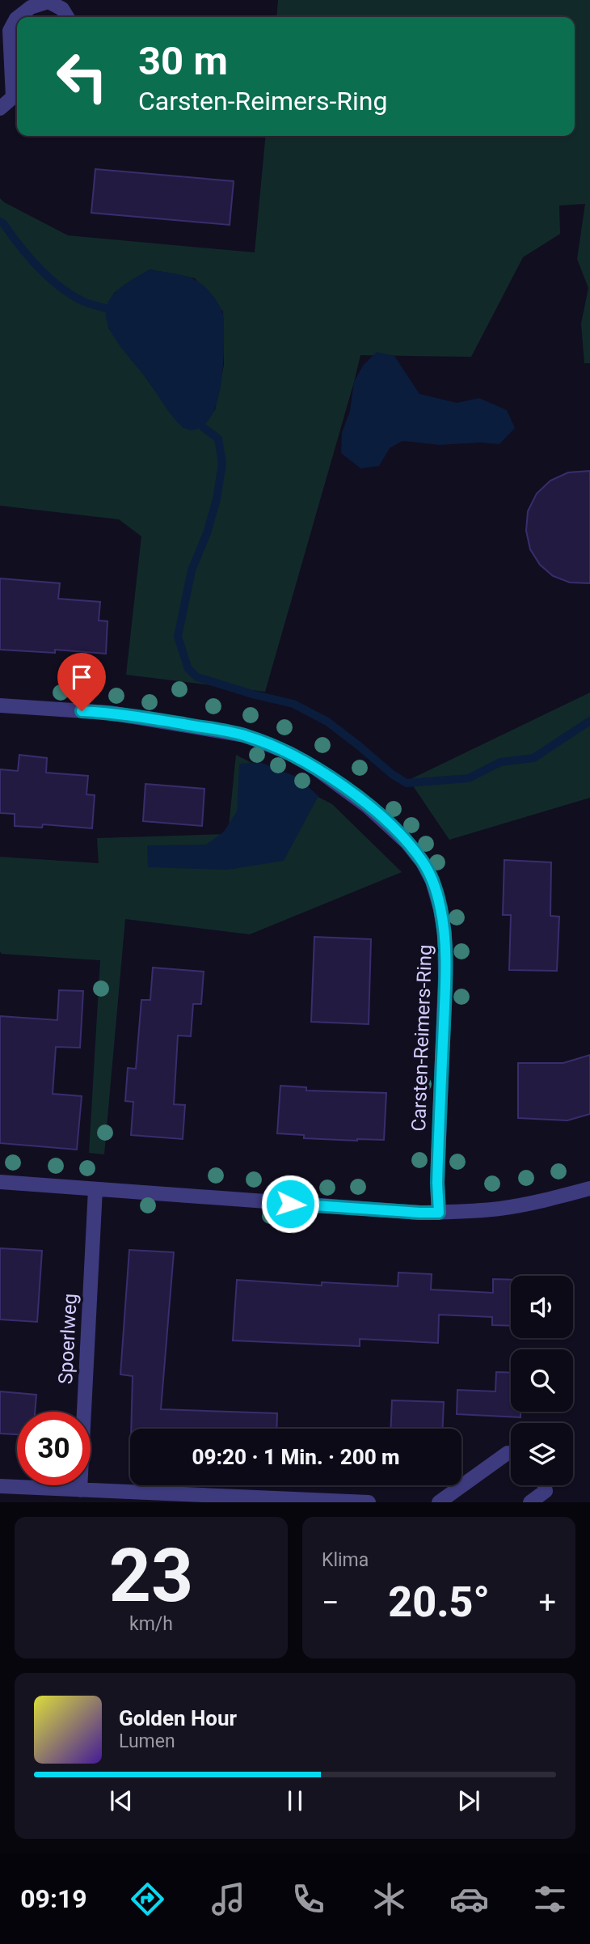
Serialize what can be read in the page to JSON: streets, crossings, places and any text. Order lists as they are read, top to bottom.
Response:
{
  "streets": {
    "street": ["Carsten-Reimers-Ring", "Spoerlweg"]
  },
  "page": {
    "turn": ["30 m", "Carsten-Reimers-Ring"],
    "limit": "30",
    "trip": "09:20 · 1 Min. · 200 m",
    "tile": [
      ["23", "km/h"],
      "Klima"
    ],
    "heat": ["−", "20.5°", "+"],
    "song": ["Golden Hour", "Lumen"],
    "tabs": "09:19"
  }
}
